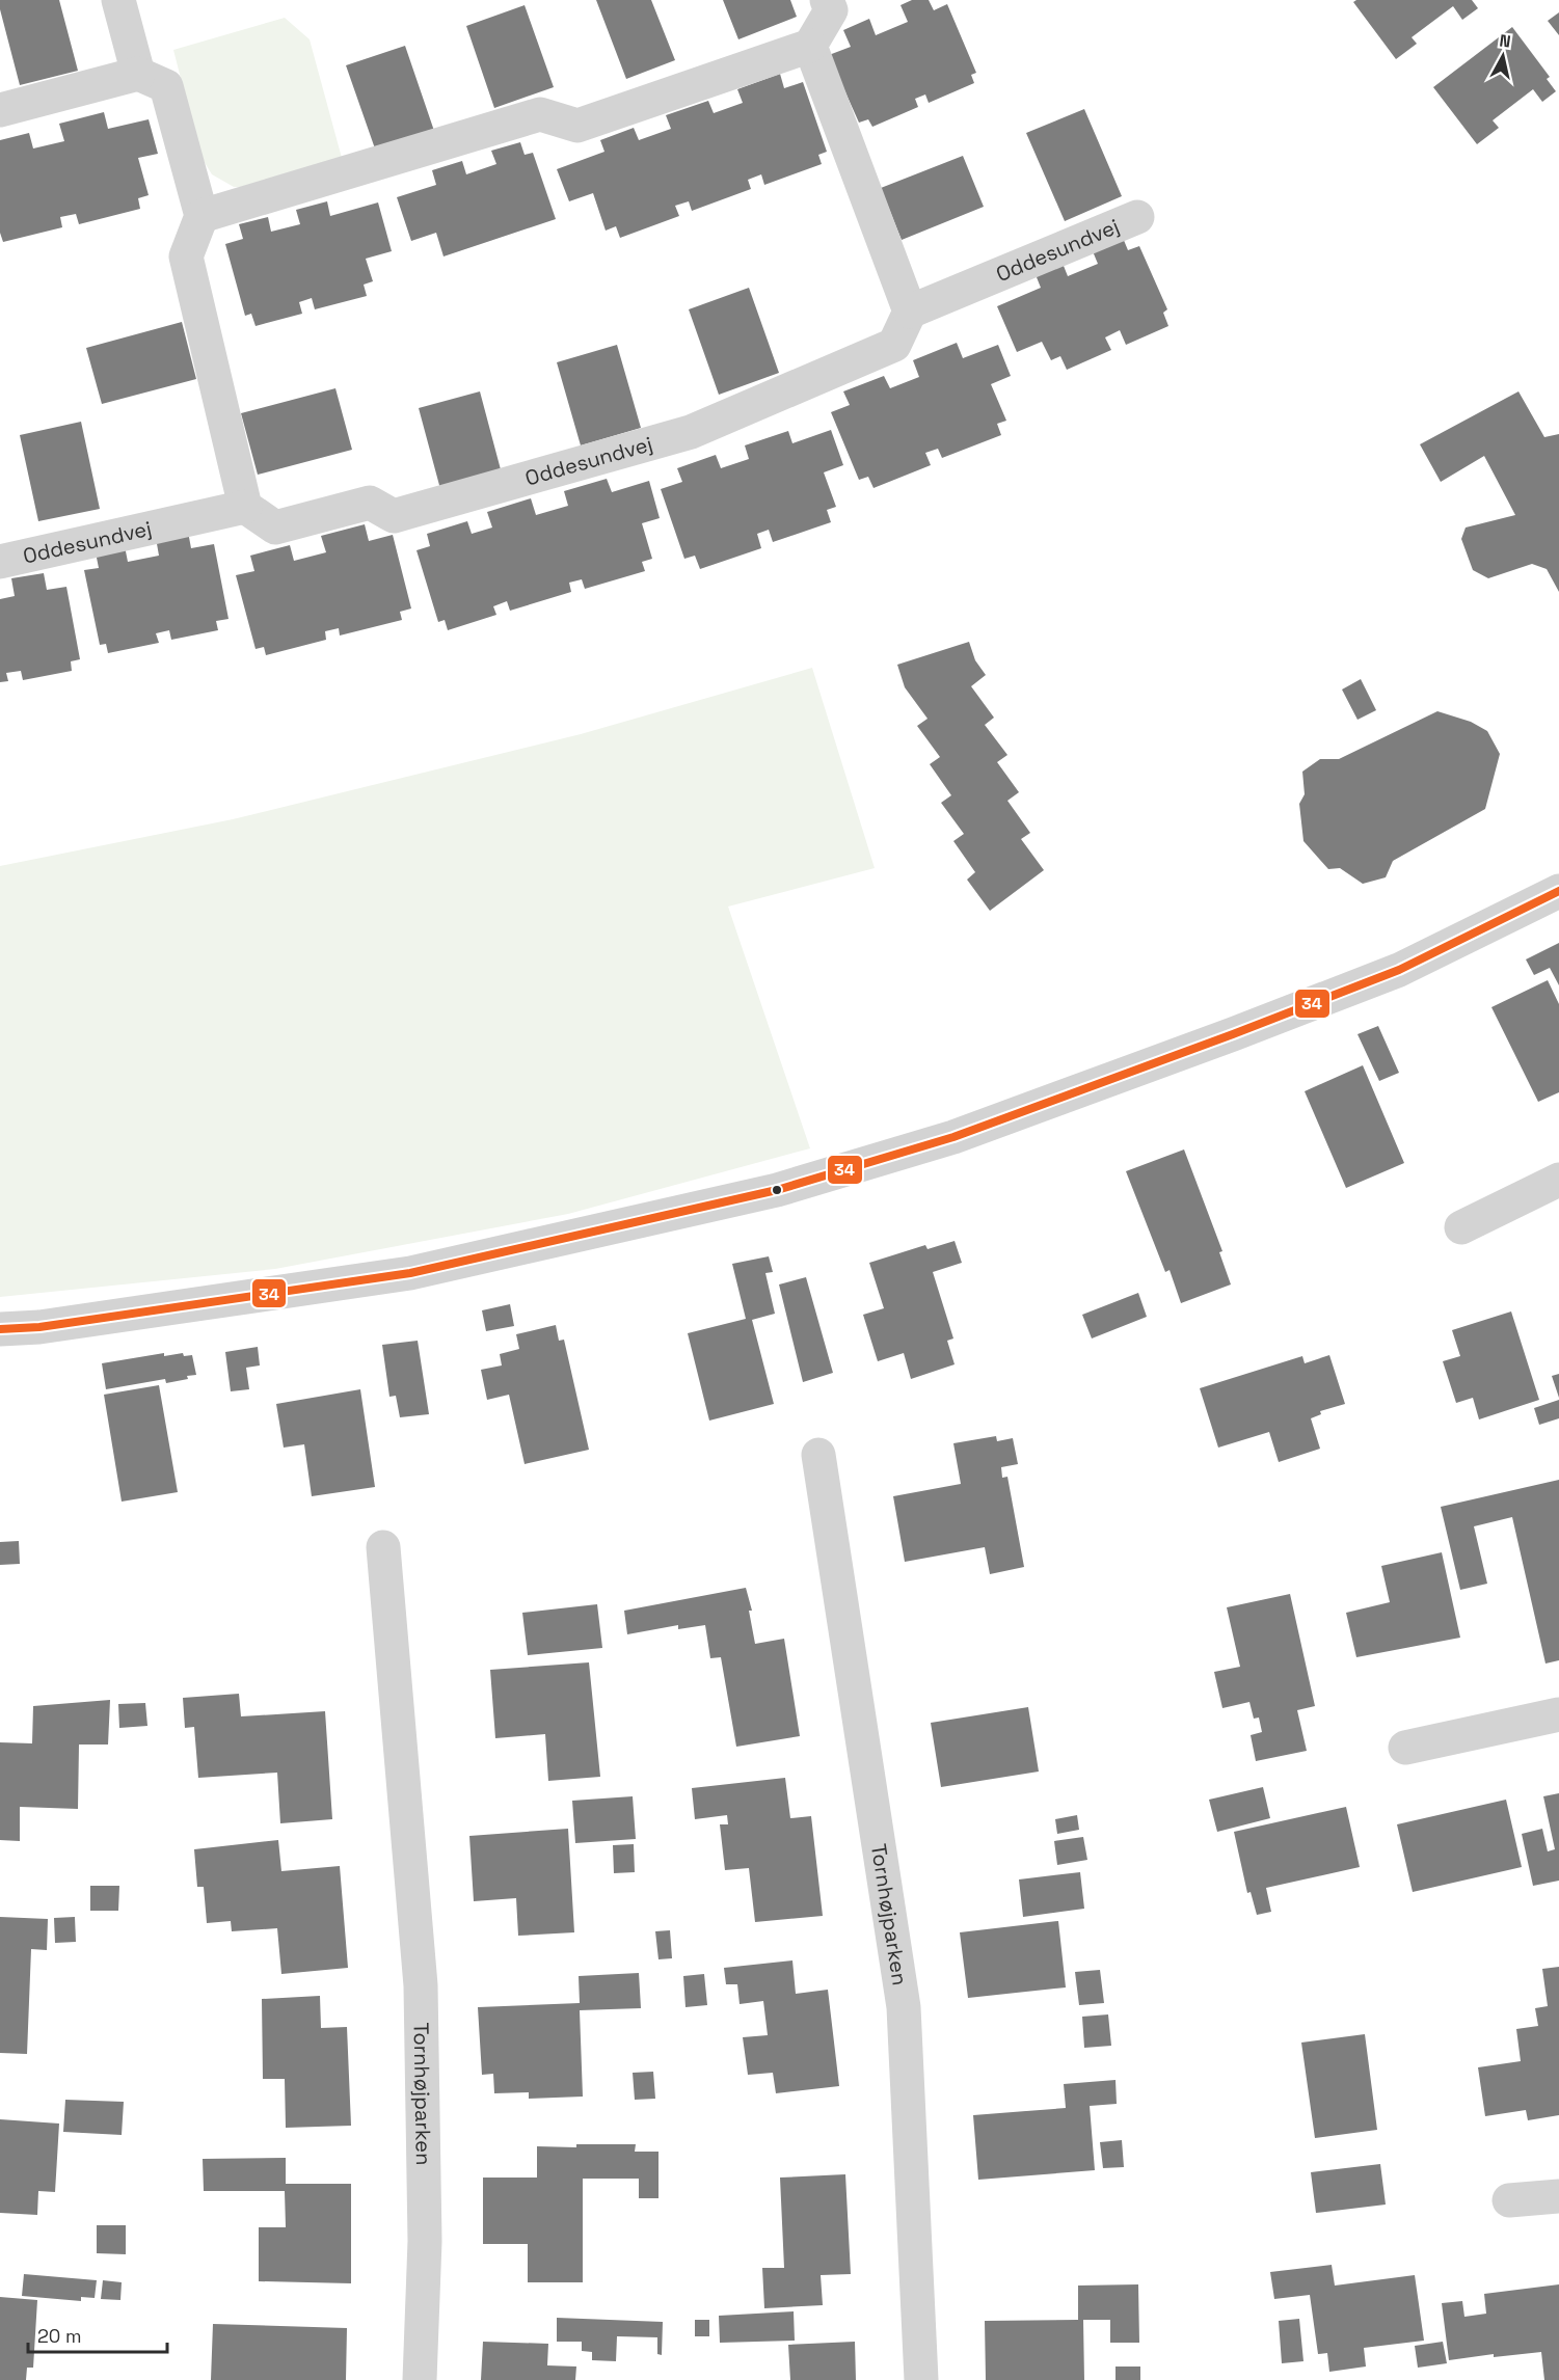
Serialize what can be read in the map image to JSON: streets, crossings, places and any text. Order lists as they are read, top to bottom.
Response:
{
  "streets": {
    "street": ["Oddesundvej", "Tornhøjparken"]
  },
  "lines": ["transit line 34"],
  "scale_bar": "20 m",
  "north": "top"
}
